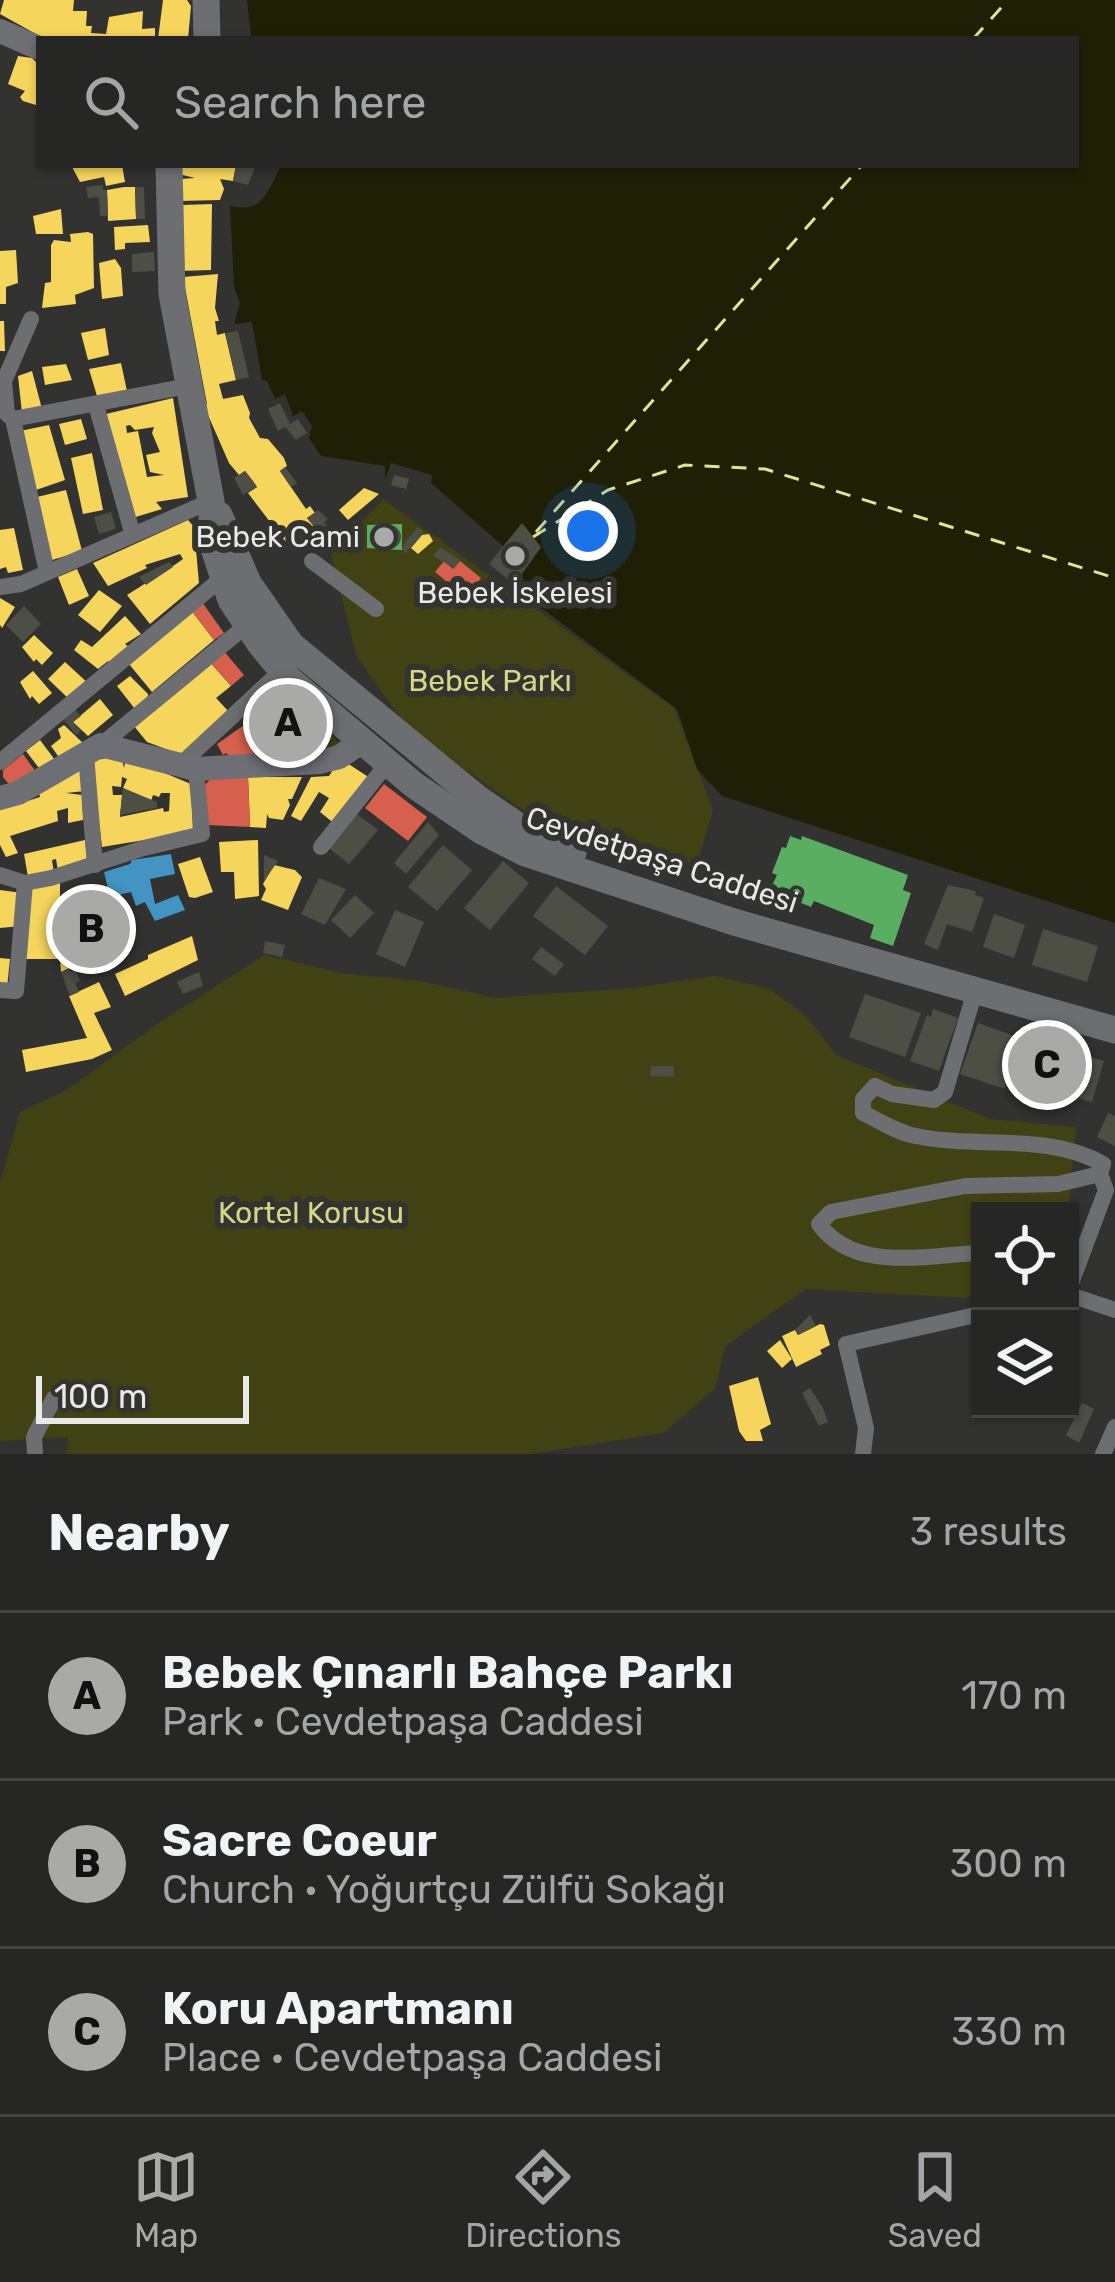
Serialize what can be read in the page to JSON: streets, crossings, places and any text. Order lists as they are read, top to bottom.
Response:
{
  "streets": {
    "main road": ["Cevdetpaşa Caddesi"]
  },
  "parks": ["Bebek Parkı", "Kortel Korusu"],
  "places": ["Bebek Cami", "Bebek İskelesi"],
  "scale_bar": "100 m",
  "page": {
    "search": "Search here",
    "pins": ["A", "B", "C"],
    "scale": "100 m",
    "heading": ["Nearby", "3 results"],
    "list": [
      {
        "mark": "A",
        "name": "Bebek Çınarlı Bahçe Parkı",
        "note": "Park · Cevdetpaşa Caddesi",
        "value": "170 m"
      },
      {
        "mark": "B",
        "name": "Sacre Coeur",
        "note": "Church · Yoğurtçu Zülfü Sokağı",
        "value": "300 m"
      },
      {
        "mark": "C",
        "name": "Koru Apartmanı",
        "note": "Place · Cevdetpaşa Caddesi",
        "value": "330 m"
      }
    ],
    "nav": ["Map", "Directions", "Saved"]
  }
}
